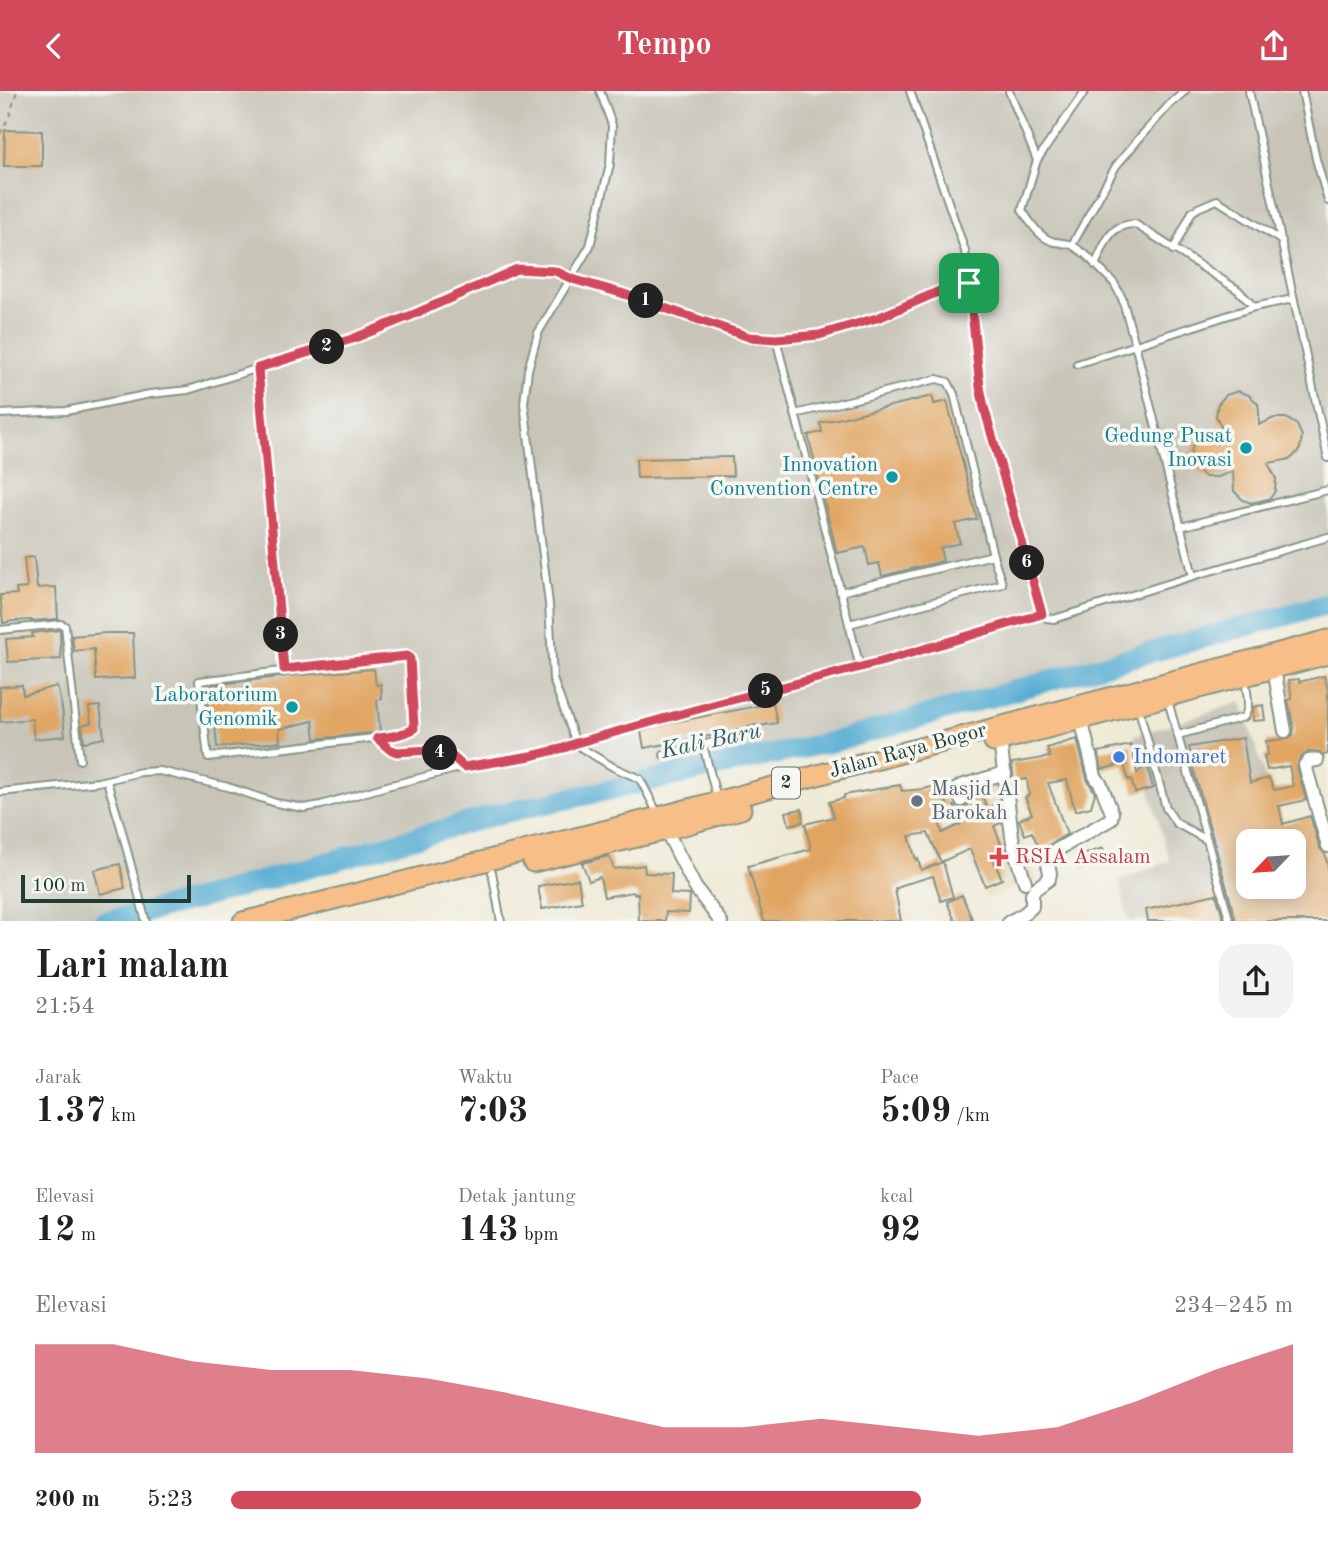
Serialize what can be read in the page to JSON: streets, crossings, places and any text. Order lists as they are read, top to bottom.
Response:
{
  "streets": {
    "highway": ["Jalan Raya Bogor", "2"]
  },
  "water": ["Kali Baru"],
  "places": {
    "other": [
      "Gedung Pusat Inovasi",
      "Innovation Convention Centre",
      "Laboratorium Genomik",
      "Indomaret",
      "Masjid Al Barokah"
    ],
    "health": ["RSIA Assalam"]
  },
  "scale_bar": "100 m",
  "north": "bottom left",
  "page": {
    "header": "Tempo",
    "pins": [
      "1",
      "2",
      "6",
      "3",
      "5",
      "4"
    ],
    "scale": "100 m",
    "heading": ["Lari malam", "21:54"],
    "stats": [
      ["Jarak", "1.37 km"],
      ["Waktu", "7:03"],
      ["Pace", "5:09 /km"],
      ["Elevasi", "12 m"],
      ["Detak jantung", "143 bpm"],
      ["kcal", "92"]
    ],
    "chart": ["Elevasi", "234–245 m"],
    "list": [
      {
        "name": "200 m",
        "note": "5:23"
      }
    ]
  }
}
